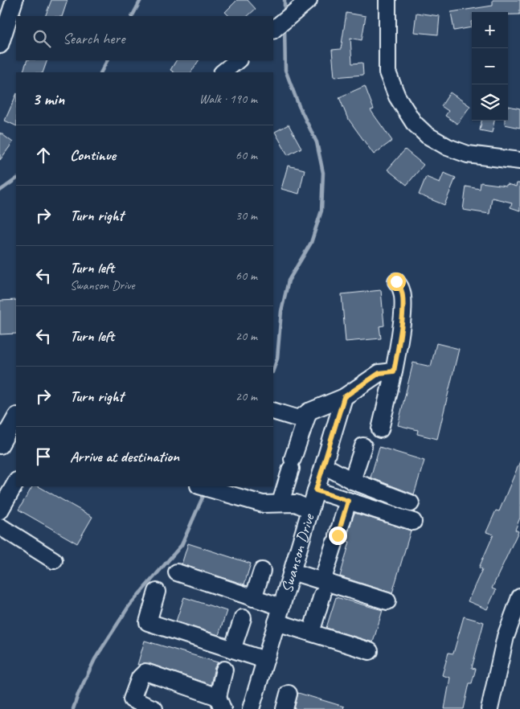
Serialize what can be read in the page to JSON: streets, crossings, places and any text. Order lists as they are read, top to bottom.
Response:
{
  "streets": {
    "street": ["Swanson Drive"]
  },
  "page": {
    "map_buttons": ["+", "−"],
    "search": "Search here",
    "heading": ["3 min", "Walk · 190 m"],
    "list": [
      ["Continue", "60 m"],
      ["Turn right", "30 m"],
      ["Turn left", "Swanson Drive", "60 m"],
      ["Turn left", "20 m"],
      ["Turn right", "20 m"],
      "Arrive at destination"
    ]
  }
}
